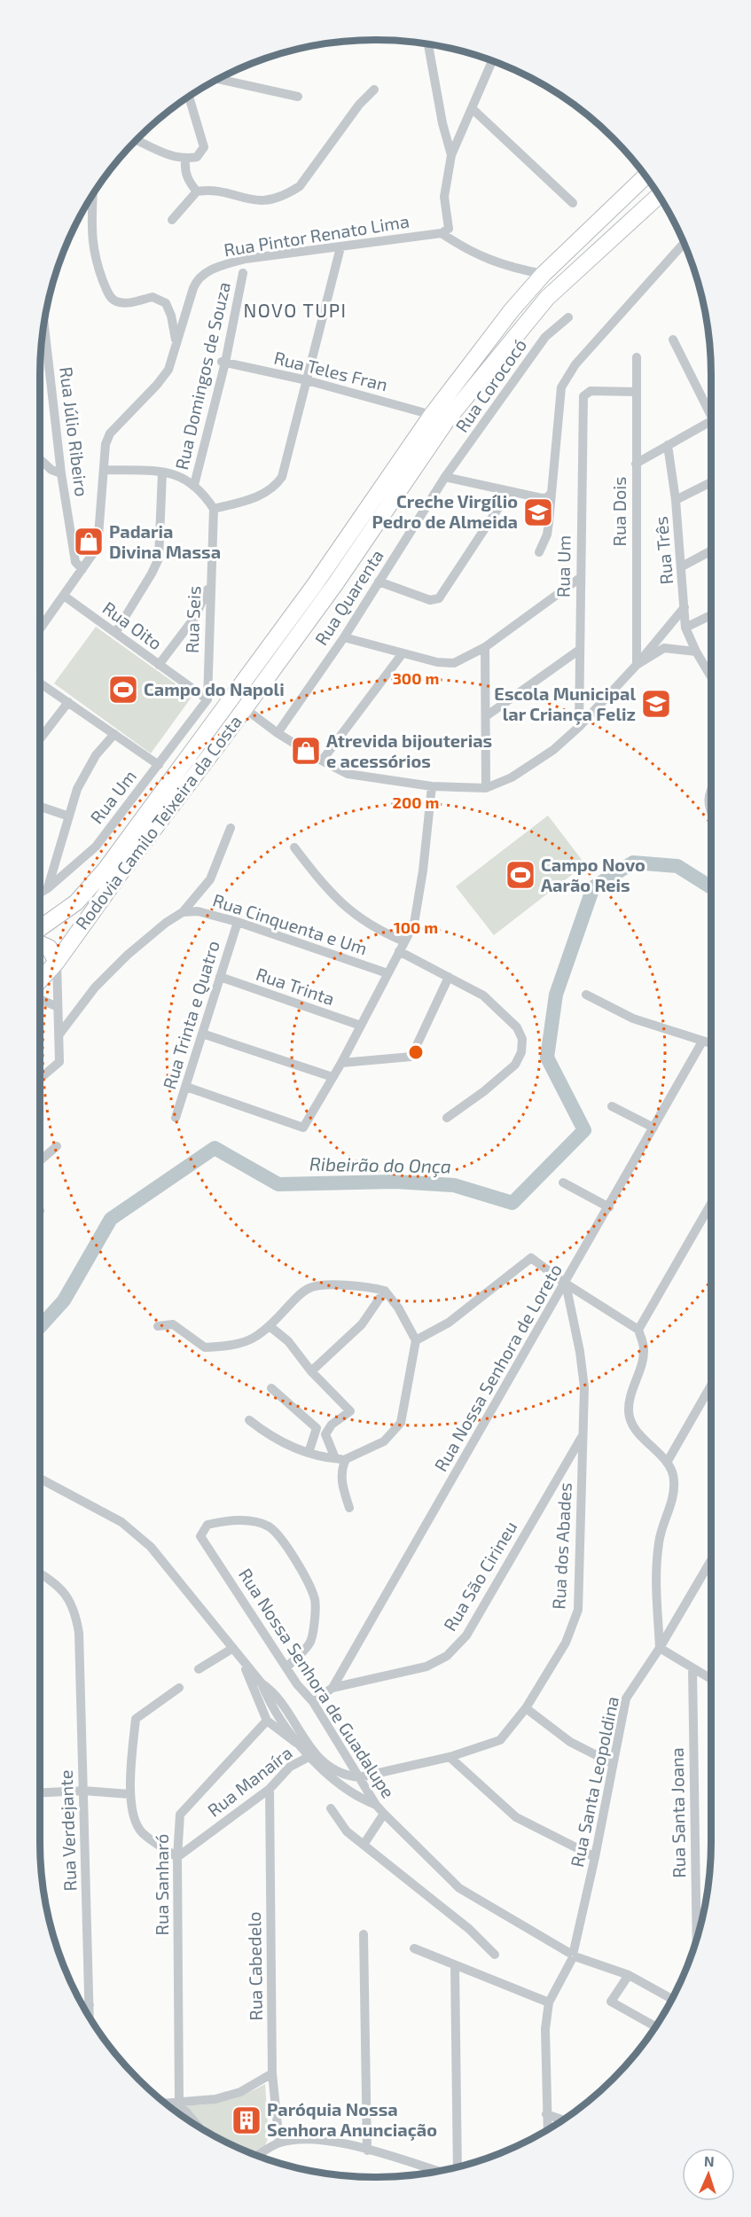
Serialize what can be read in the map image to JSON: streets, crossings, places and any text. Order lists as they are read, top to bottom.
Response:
{
  "streets": {
    "highway": ["Rodovia Camilo Teixeira da Costa"],
    "street": [
      "Rua Pintor Renato Lima",
      "Rua Teles Fran",
      "Rua Domingos de Souza",
      "Rua Corococó",
      "Rua Júlio Ribeiro",
      "Rua Dois",
      "Rua Três",
      "Rua Um",
      "Rua Quarenta",
      "Rua Seis",
      "Rua Oito",
      "Rua Cinquenta e Um",
      "Rua Trinta",
      "Rua Trinta e Quatro",
      "Rua Nossa Senhora de Loreto",
      "Rua dos Abades",
      "Rua São Cirineu",
      "Rua Nossa Senhora de Guadalupe",
      "Rua Manaíra",
      "Rua Santa Leopoldina",
      "Rua Santa Joana",
      "Rua Verdejante",
      "Rua Sanharó",
      "Rua Cabedelo"
    ]
  },
  "crossings": [
    ["Rua Pintor Renato Lima", "Rua Domingos de Souza"],
    ["Rua Pintor Renato Lima", "Rua Júlio Ribeiro"],
    ["Rua Pintor Renato Lima", "Rua Oito"],
    ["Rua Teles Fran", "Rua Domingos de Souza"],
    ["Rua Teles Fran", "Rodovia Camilo Teixeira da Costa"],
    ["Rua Domingos de Souza", "Rua Seis"],
    ["Rua Corococó", "Rua Quarenta"],
    ["Rua Dois", "Rua Um"],
    ["Rua Um", "Rua Seis"],
    ["Rua Um", "Rua Oito"],
    ["Rua Seis", "Rua Oito"],
    ["Rua Cinquenta e Um", "Rua Trinta e Quatro"],
    ["Rua Trinta", "Rua Trinta e Quatro"],
    ["Rua Nossa Senhora de Loreto", "Rua dos Abades"],
    ["Rua Nossa Senhora de Loreto", "Rua São Cirineu"],
    ["Rua Nossa Senhora de Loreto", "Rua Nossa Senhora de Guadalupe"],
    ["Rua dos Abades", "Rua São Cirineu"],
    ["Rua dos Abades", "Rua Nossa Senhora de Guadalupe"],
    ["Rua Nossa Senhora de Guadalupe", "Rua Santa Leopoldina"],
    ["Rua Manaíra", "Rua Sanharó"],
    ["Rua Manaíra", "Rua Cabedelo"]
  ],
  "districts": ["NOVO TUPI"],
  "water": ["Ribeirão do Onça"],
  "places": {
    "school or university": ["Creche Virgílio Pedro de Almeida", "Escola Municipal lar Criança Feliz"],
    "shop": ["Padaria Divina Massa", "Atrevida bijouterias e acessórios"],
    "sports": ["Campo do Napoli", "Campo Novo Aarão Reis"],
    "building": ["Paróquia Nossa Senhora Anunciação"]
  },
  "north": "top",
  "rings": ["300 m", "200 m", "100 m"]
}
